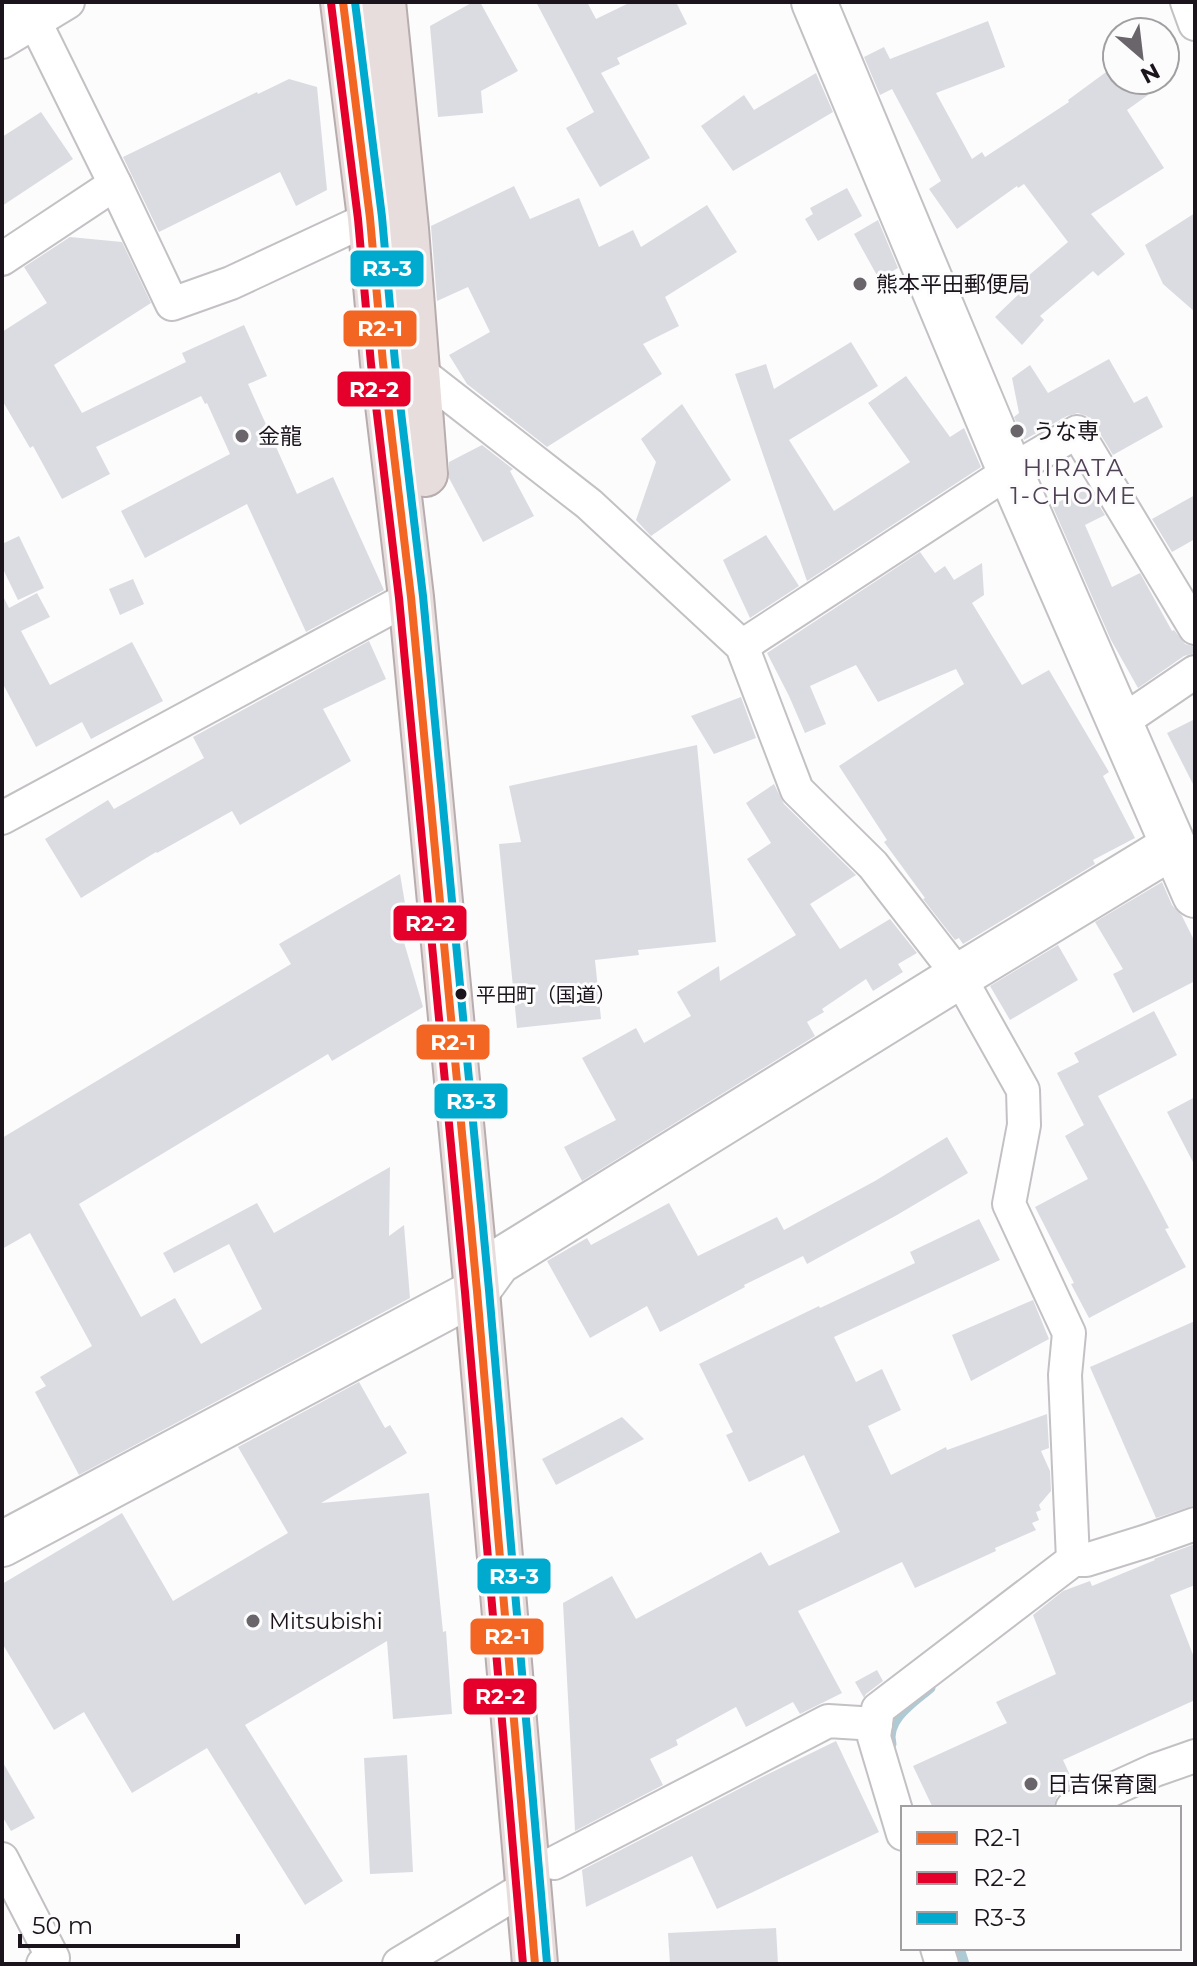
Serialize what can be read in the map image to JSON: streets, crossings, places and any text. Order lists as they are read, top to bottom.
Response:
{
  "districts": ["HIRATA 1-CHOME"],
  "places": [
    "熊本平田郵便局",
    "うな専",
    "金龍",
    "平田町（国道）",
    "Mitsubishi",
    "日吉保育園"
  ],
  "lines": ["transit line R2-1", "transit line R3-3", "transit line R2-2"],
  "legend": ["R2-1", "R2-2", "R3-3"],
  "scale_bar": "50 m",
  "north": "bottom right"
}
